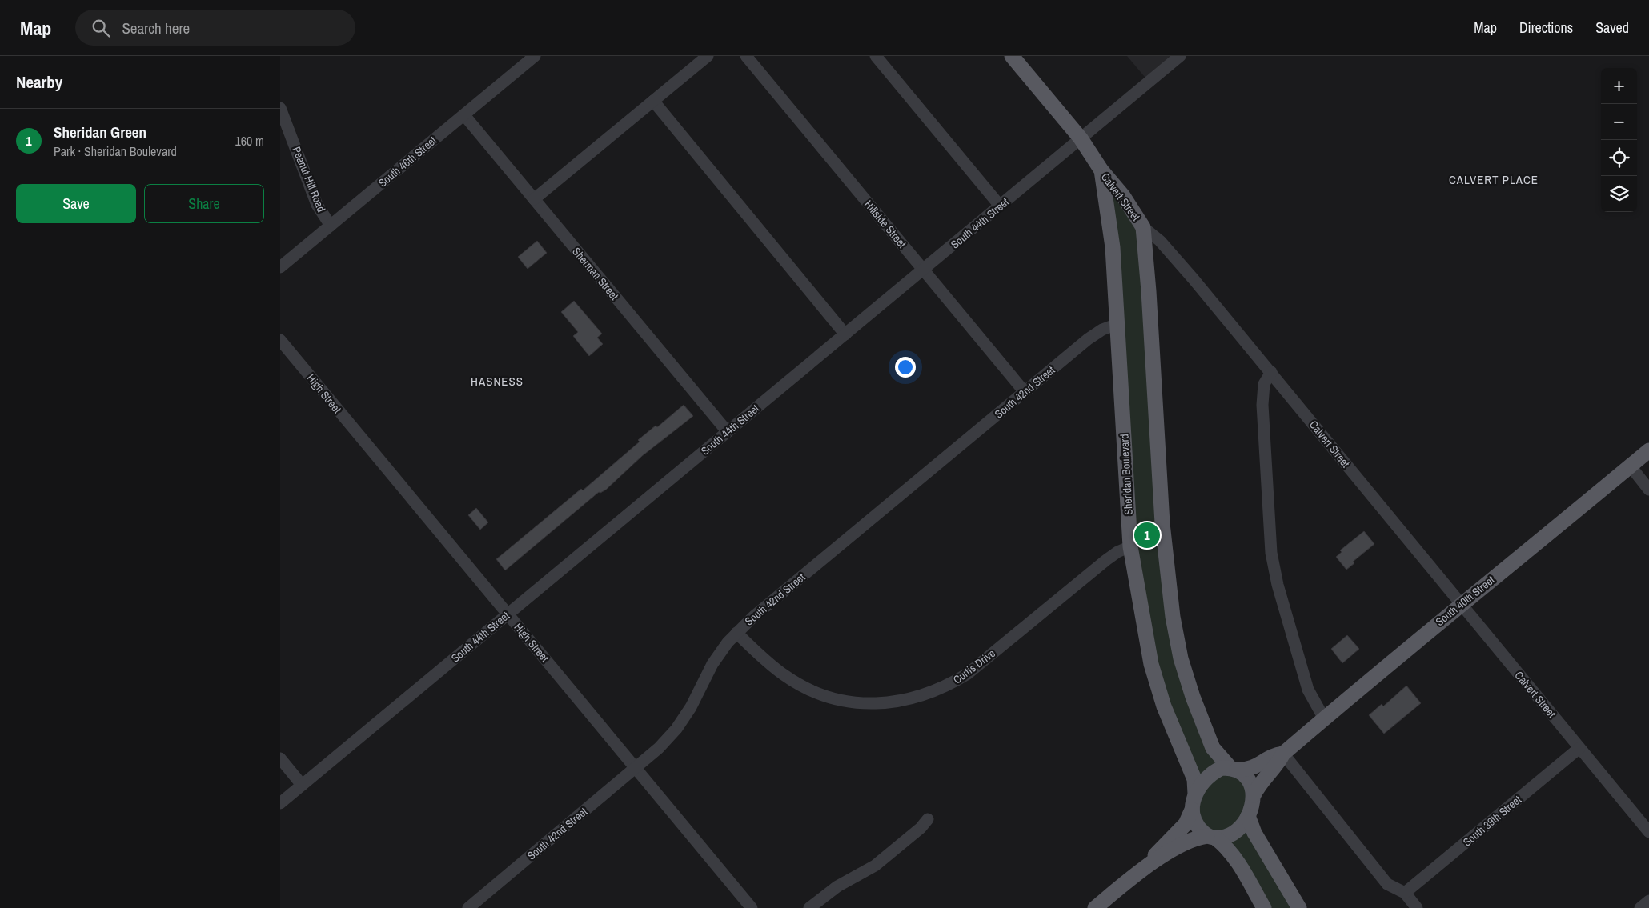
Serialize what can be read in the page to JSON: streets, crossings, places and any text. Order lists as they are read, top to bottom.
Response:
{
  "streets": {
    "main road": ["Calvert Street", "Sheridan Boulevard", "South 40th Street"],
    "street": [
      "South 46th Street",
      "Peanut Hill Road",
      "South 44th Street",
      "Hillside Street",
      "Sherman Street",
      "South 42nd Street",
      "High Street",
      "Curtis Drive",
      "South 39th Street"
    ]
  },
  "crossings": [
    ["South 46th Street", "Peanut Hill Road"],
    ["South 46th Street", "Sherman Street"],
    ["Calvert Street", "South 44th Street"],
    ["Calvert Street", "Sheridan Boulevard"],
    ["Calvert Street", "South 40th Street"],
    ["Calvert Street", "South 39th Street"],
    ["South 44th Street", "Hillside Street"],
    ["South 44th Street", "Sherman Street"],
    ["South 44th Street", "High Street"],
    ["Hillside Street", "South 42nd Street"],
    ["South 42nd Street", "High Street"],
    ["South 42nd Street", "Sheridan Boulevard"],
    ["South 42nd Street", "Curtis Drive"],
    ["Sheridan Boulevard", "South 40th Street"],
    ["Sheridan Boulevard", "Curtis Drive"]
  ],
  "districts": ["CALVERT PLACE", "HASNESS"],
  "page": {
    "header": "Map",
    "search": "Search here",
    "nav": ["Map", "Directions", "Saved"],
    "heading": "Nearby",
    "map_buttons": ["+", "−"],
    "list": [
      {
        "mark": "1",
        "name": "Sheridan Green",
        "note": "Park · Sheridan Boulevard",
        "value": "160 m"
      }
    ],
    "buttons": ["Save", "Share"],
    "pins": "1"
  }
}
